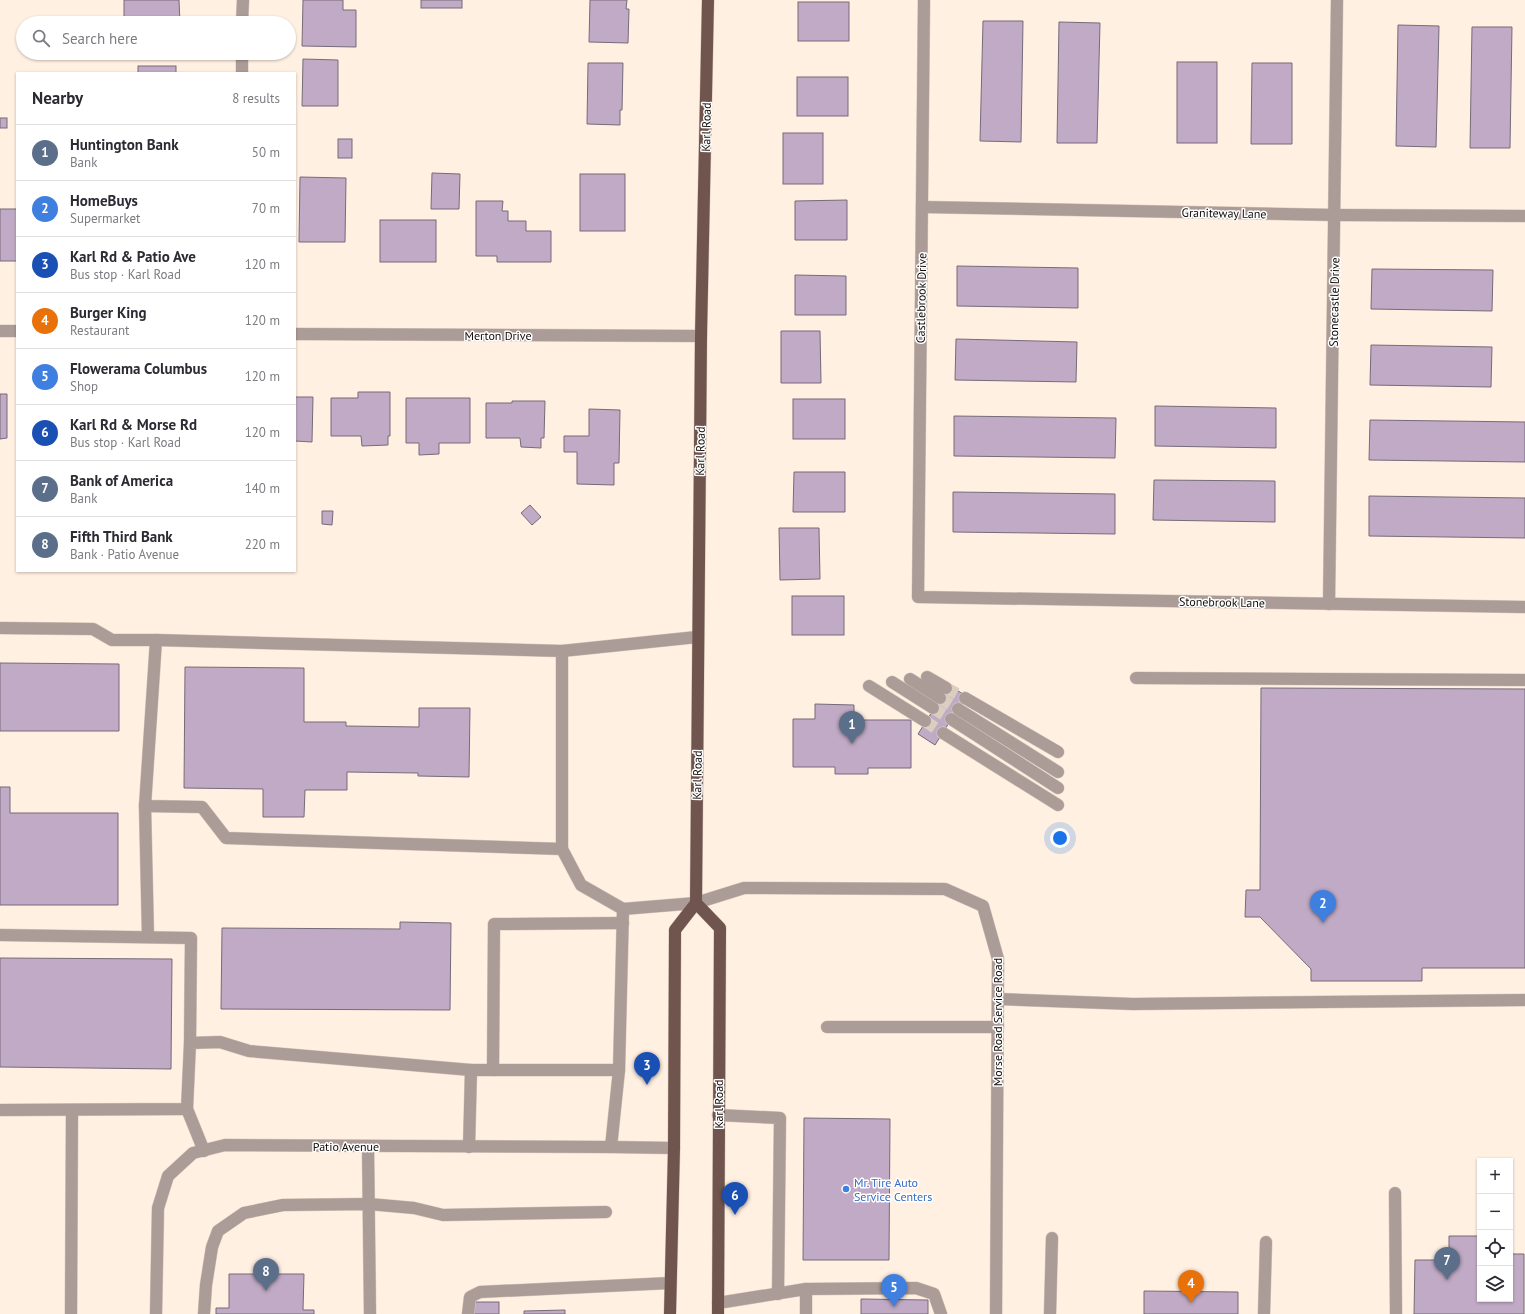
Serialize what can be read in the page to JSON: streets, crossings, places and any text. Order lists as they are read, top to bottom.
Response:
{
  "streets": {
    "main road": ["Karl Road"],
    "street": [
      "Graniteway Lane",
      "Castlebrook Drive",
      "Stonecastle Drive",
      "Merton Drive",
      "Stonebrook Lane",
      "Morse Road Service Road",
      "Patio Avenue"
    ]
  },
  "crossings": [
    ["Karl Road", "Merton Drive"],
    ["Karl Road", "Morse Road Service Road"],
    ["Graniteway Lane", "Castlebrook Drive"],
    ["Graniteway Lane", "Stonecastle Drive"],
    ["Castlebrook Drive", "Stonebrook Lane"],
    ["Stonecastle Drive", "Stonebrook Lane"]
  ],
  "places": ["Mr. Tire Auto Service Centers"],
  "page": {
    "search": "Search here",
    "heading": ["Nearby", "8 results"],
    "list": [
      {
        "mark": "1",
        "name": "Huntington Bank",
        "note": "Bank",
        "value": "50 m"
      },
      {
        "mark": "2",
        "name": "HomeBuys",
        "note": "Supermarket",
        "value": "70 m"
      },
      {
        "mark": "3",
        "name": "Karl Rd & Patio Ave",
        "note": "Bus stop · Karl Road",
        "value": "120 m"
      },
      {
        "mark": "4",
        "name": "Burger King",
        "note": "Restaurant",
        "value": "120 m"
      },
      {
        "mark": "5",
        "name": "Flowerama Columbus",
        "note": "Shop",
        "value": "120 m"
      },
      {
        "mark": "6",
        "name": "Karl Rd & Morse Rd",
        "note": "Bus stop · Karl Road",
        "value": "120 m"
      },
      {
        "mark": "7",
        "name": "Bank of America",
        "note": "Bank",
        "value": "140 m"
      },
      {
        "mark": "8",
        "name": "Fifth Third Bank",
        "note": "Bank · Patio Avenue",
        "value": "220 m"
      }
    ],
    "pins": [
      "1",
      "2",
      "3",
      "6",
      "7",
      "8",
      "4",
      "5"
    ],
    "map_buttons": ["+", "−"]
  }
}
